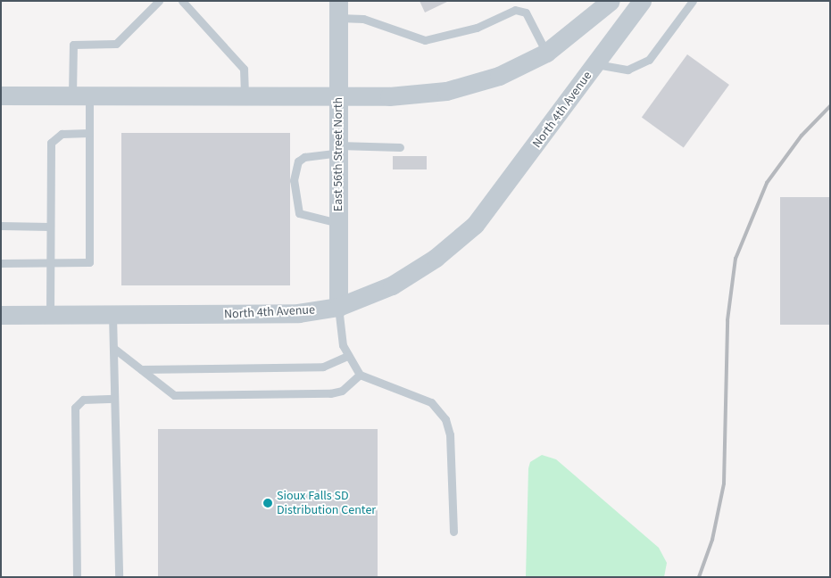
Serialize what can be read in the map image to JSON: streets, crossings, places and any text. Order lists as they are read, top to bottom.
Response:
{
  "streets": {
    "street": ["North 4th Avenue", "East 56th Street North"]
  },
  "crossings": [
    ["North 4th Avenue", "East 56th Street North"]
  ],
  "places": ["Sioux Falls SD Distribution Center"]
}
